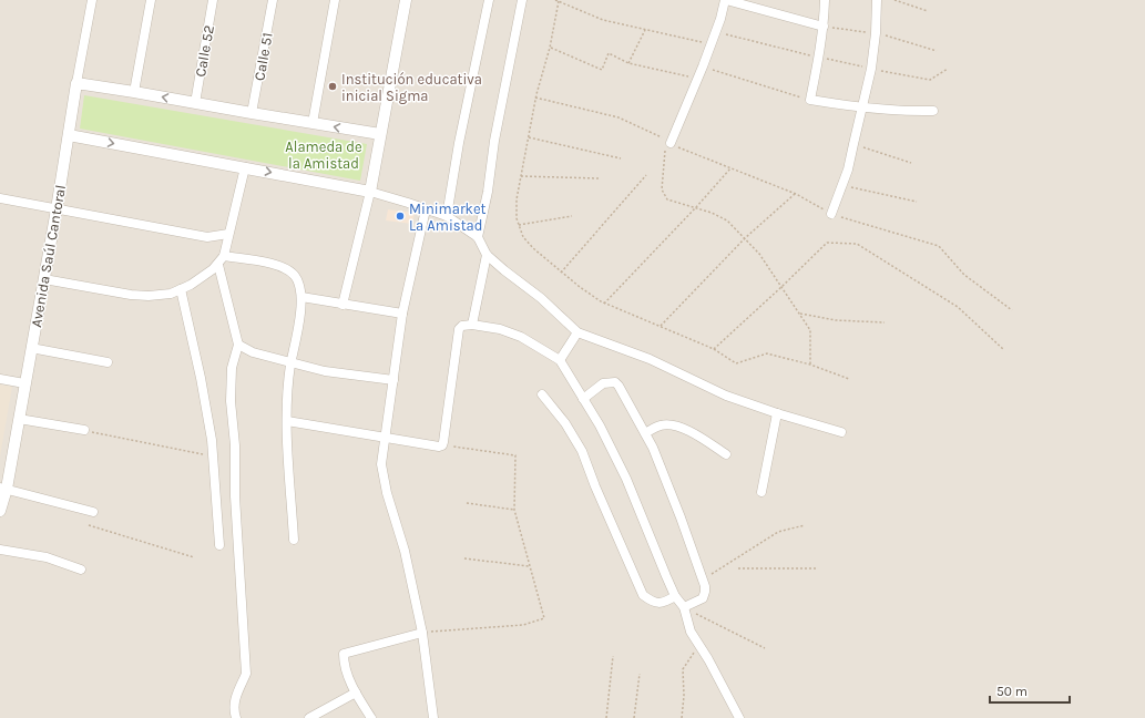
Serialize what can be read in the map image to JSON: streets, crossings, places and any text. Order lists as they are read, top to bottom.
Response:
{
  "streets": {
    "street": ["Calle 52", "Calle 51", "Avenida Saúl Cantoral"]
  },
  "parks": ["Alameda de la Amistad"],
  "places": ["Institución educativa inicial Sigma", "Minimarket La Amistad"],
  "scale_bar": "50 m"
}
